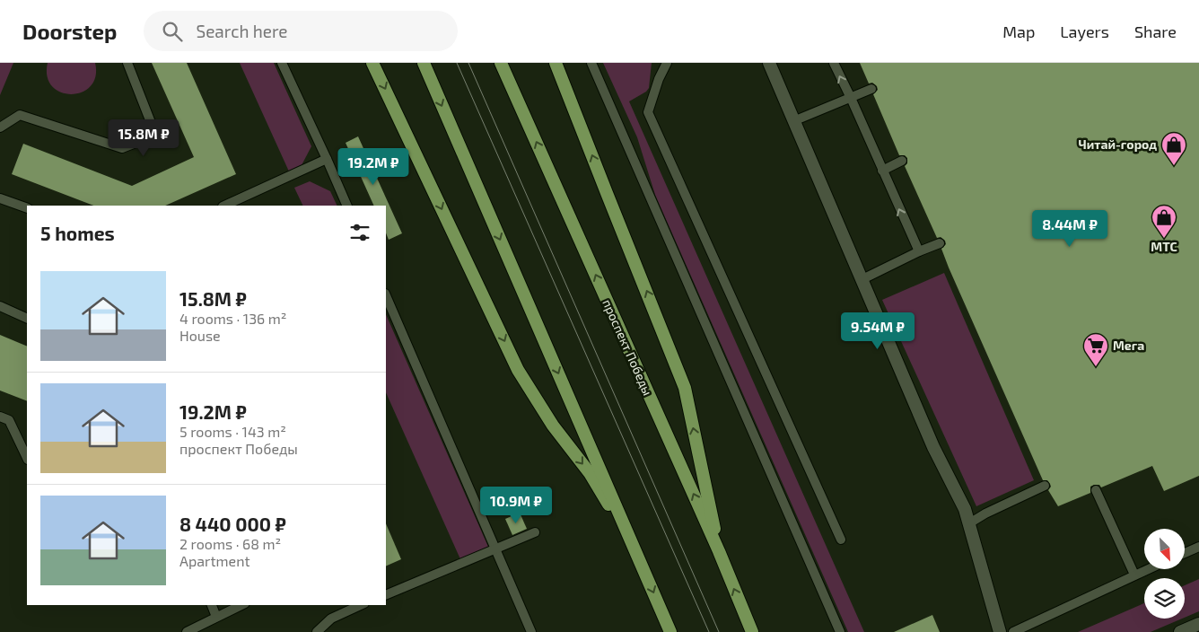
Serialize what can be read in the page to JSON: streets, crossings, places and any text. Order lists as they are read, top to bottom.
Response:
{
  "streets": {
    "main road": ["проспект Победы"]
  },
  "places": {
    "shop": ["Читай-город", "МТС"],
    "supermarket": ["Мега"]
  },
  "north": "bottom right",
  "page": {
    "header": "Doorstep",
    "search": "Search here",
    "nav": ["Map", "Layers", "Share"],
    "price": [
      "15.8M ₽",
      "19.2M ₽",
      "8.44M ₽",
      "9.54M ₽",
      "10.9M ₽"
    ],
    "heading": "5 homes",
    "list": [
      {
        "name": "15.8M ₽",
        "note": "4 rooms · 136 m² · House"
      },
      {
        "name": "19.2M ₽",
        "note": "5 rooms · 143 m² · проспект Победы"
      },
      {
        "name": "8 440 000 ₽",
        "note": "2 rooms · 68 m² · Apartment"
      }
    ]
  }
}
